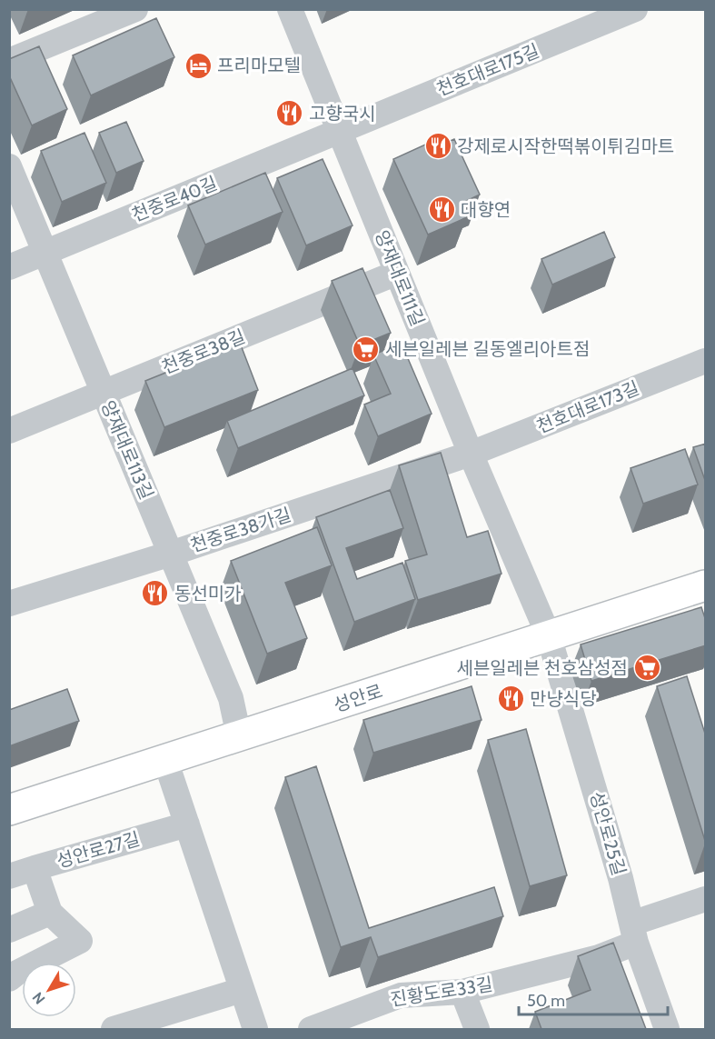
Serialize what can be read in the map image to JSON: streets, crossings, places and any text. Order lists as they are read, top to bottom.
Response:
{
  "streets": {
    "main road": ["성안로"],
    "street": [
      "천호대로175길",
      "천중로40길",
      "양재대로111길",
      "천중로38길",
      "천호대로173길",
      "양재대로113길",
      "천중로38가길",
      "성안로25길",
      "성안로27길",
      "진황도로33길"
    ]
  },
  "crossings": [
    ["천호대로175길", "천중로40길"],
    ["천호대로175길", "양재대로111길"],
    ["천중로40길", "양재대로111길"],
    ["천중로40길", "양재대로113길"],
    ["양재대로111길", "천중로38길"],
    ["양재대로111길", "천호대로173길"],
    ["양재대로111길", "천중로38가길"],
    ["양재대로111길", "성안로"],
    ["양재대로111길", "성안로25길"],
    ["천중로38길", "양재대로113길"],
    ["천호대로173길", "천중로38가길"],
    ["양재대로113길", "천중로38가길"],
    ["양재대로113길", "성안로"],
    ["성안로", "성안로25길"],
    ["성안로25길", "진황도로33길"]
  ],
  "places": {
    "hotel": ["프리마모텔"],
    "restaurant": [
      "고향국시",
      "강제로시작한떡볶이튀김마트",
      "대향연",
      "동선미가",
      "만냥식당"
    ],
    "supermarket": ["세븐일레븐 길동엘리아트점", "세븐일레븐 천호삼성점"]
  },
  "scale_bar": "50 m",
  "north": "bottom left"
}
